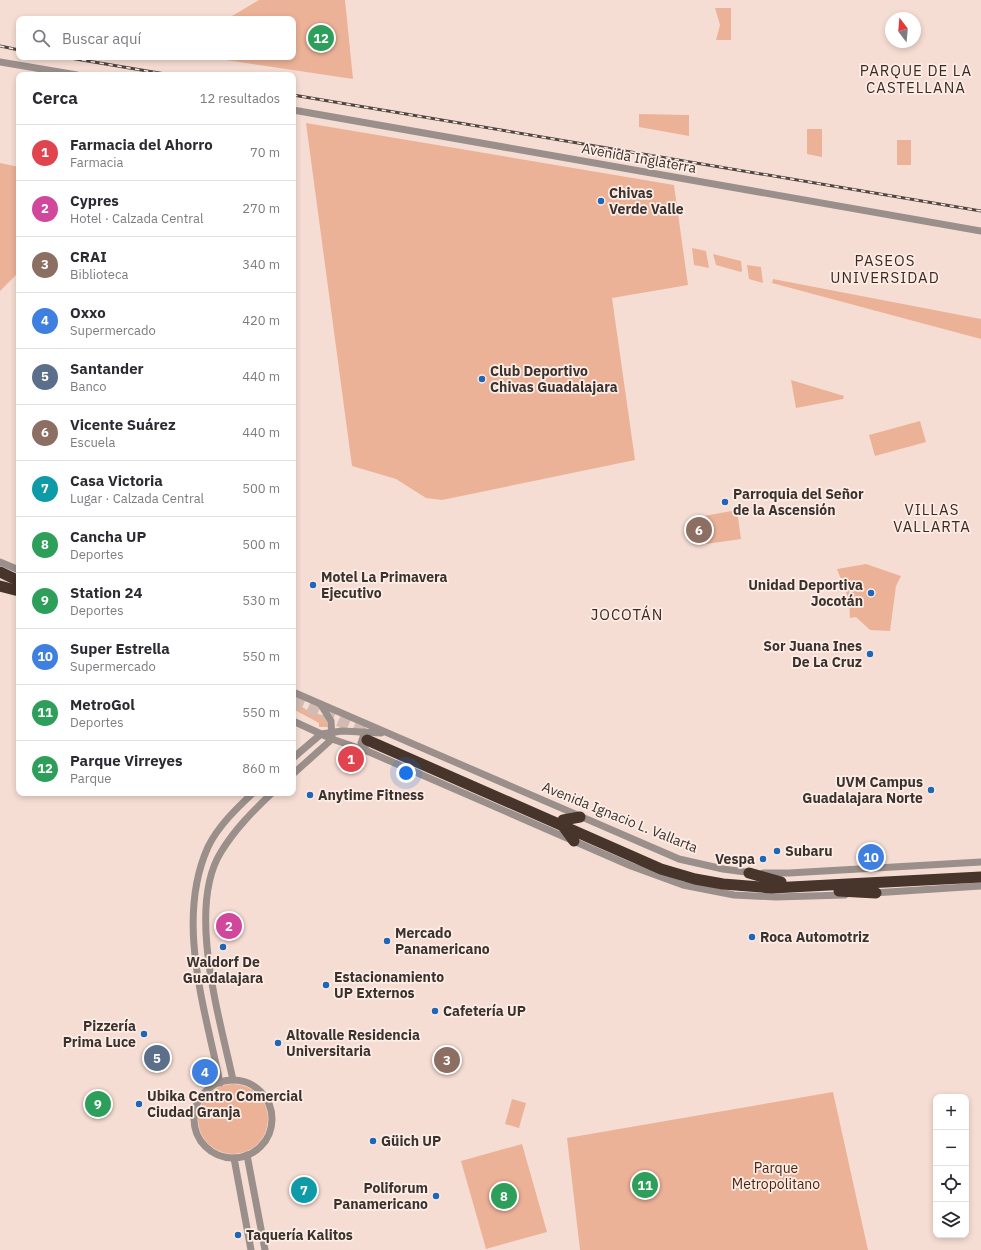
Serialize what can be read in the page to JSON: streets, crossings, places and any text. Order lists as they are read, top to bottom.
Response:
{
  "streets": {
    "highway": ["Avenida Ignacio L. Vallarta"],
    "street": ["Avenida Inglaterra"]
  },
  "districts": [
    "PARQUE DE LA CASTELLANA",
    "PASEOS UNIVERSIDAD",
    "VILLAS VALLARTA",
    "JOCOTÁN"
  ],
  "parks": ["Parque Metropolitano"],
  "places": [
    "Chivas Verde Valle",
    "Club Deportivo Chivas Guadalajara",
    "Parroquia del Señor de la Ascensión",
    "Motel La Primavera Ejecutivo",
    "Unidad Deportiva Jocotán",
    "Sor Juana Ines De La Cruz",
    "UVM Campus Guadalajara Norte",
    "Anytime Fitness",
    "Subaru",
    "Vespa",
    "Roca Automotriz",
    "Mercado Panamericano",
    "Waldorf De Guadalajara",
    "Estacionamiento UP Externos",
    "Cafetería UP",
    "Pizzería Prima Luce",
    "Altovalle Residencia Universitaria",
    "Ubika Centro Comercial Ciudad Granja",
    "Güich UP",
    "Poliforum Panamericano",
    "Taquería Kalitos"
  ],
  "north": "top",
  "page": {
    "search": "Buscar aquí",
    "pins": [
      "12",
      "6",
      "1",
      "10",
      "2",
      "5",
      "3",
      "4",
      "9",
      "11",
      "7",
      "8"
    ],
    "heading": ["Cerca", "12 resultados"],
    "list": [
      {
        "mark": "1",
        "name": "Farmacia del Ahorro",
        "note": "Farmacia",
        "value": "70 m"
      },
      {
        "mark": "2",
        "name": "Cypres",
        "note": "Hotel · Calzada Central",
        "value": "270 m"
      },
      {
        "mark": "3",
        "name": "CRAI",
        "note": "Biblioteca",
        "value": "340 m"
      },
      {
        "mark": "4",
        "name": "Oxxo",
        "note": "Supermercado",
        "value": "420 m"
      },
      {
        "mark": "5",
        "name": "Santander",
        "note": "Banco",
        "value": "440 m"
      },
      {
        "mark": "6",
        "name": "Vicente Suárez",
        "note": "Escuela",
        "value": "440 m"
      },
      {
        "mark": "7",
        "name": "Casa Victoria",
        "note": "Lugar · Calzada Central",
        "value": "500 m"
      },
      {
        "mark": "8",
        "name": "Cancha UP",
        "note": "Deportes",
        "value": "500 m"
      },
      {
        "mark": "9",
        "name": "Station 24",
        "note": "Deportes",
        "value": "530 m"
      },
      {
        "mark": "10",
        "name": "Super Estrella",
        "note": "Supermercado",
        "value": "550 m"
      },
      {
        "mark": "11",
        "name": "MetroGol",
        "note": "Deportes",
        "value": "550 m"
      },
      {
        "mark": "12",
        "name": "Parque Virreyes",
        "note": "Parque",
        "value": "860 m"
      }
    ],
    "map_buttons": ["+", "−"]
  }
}
